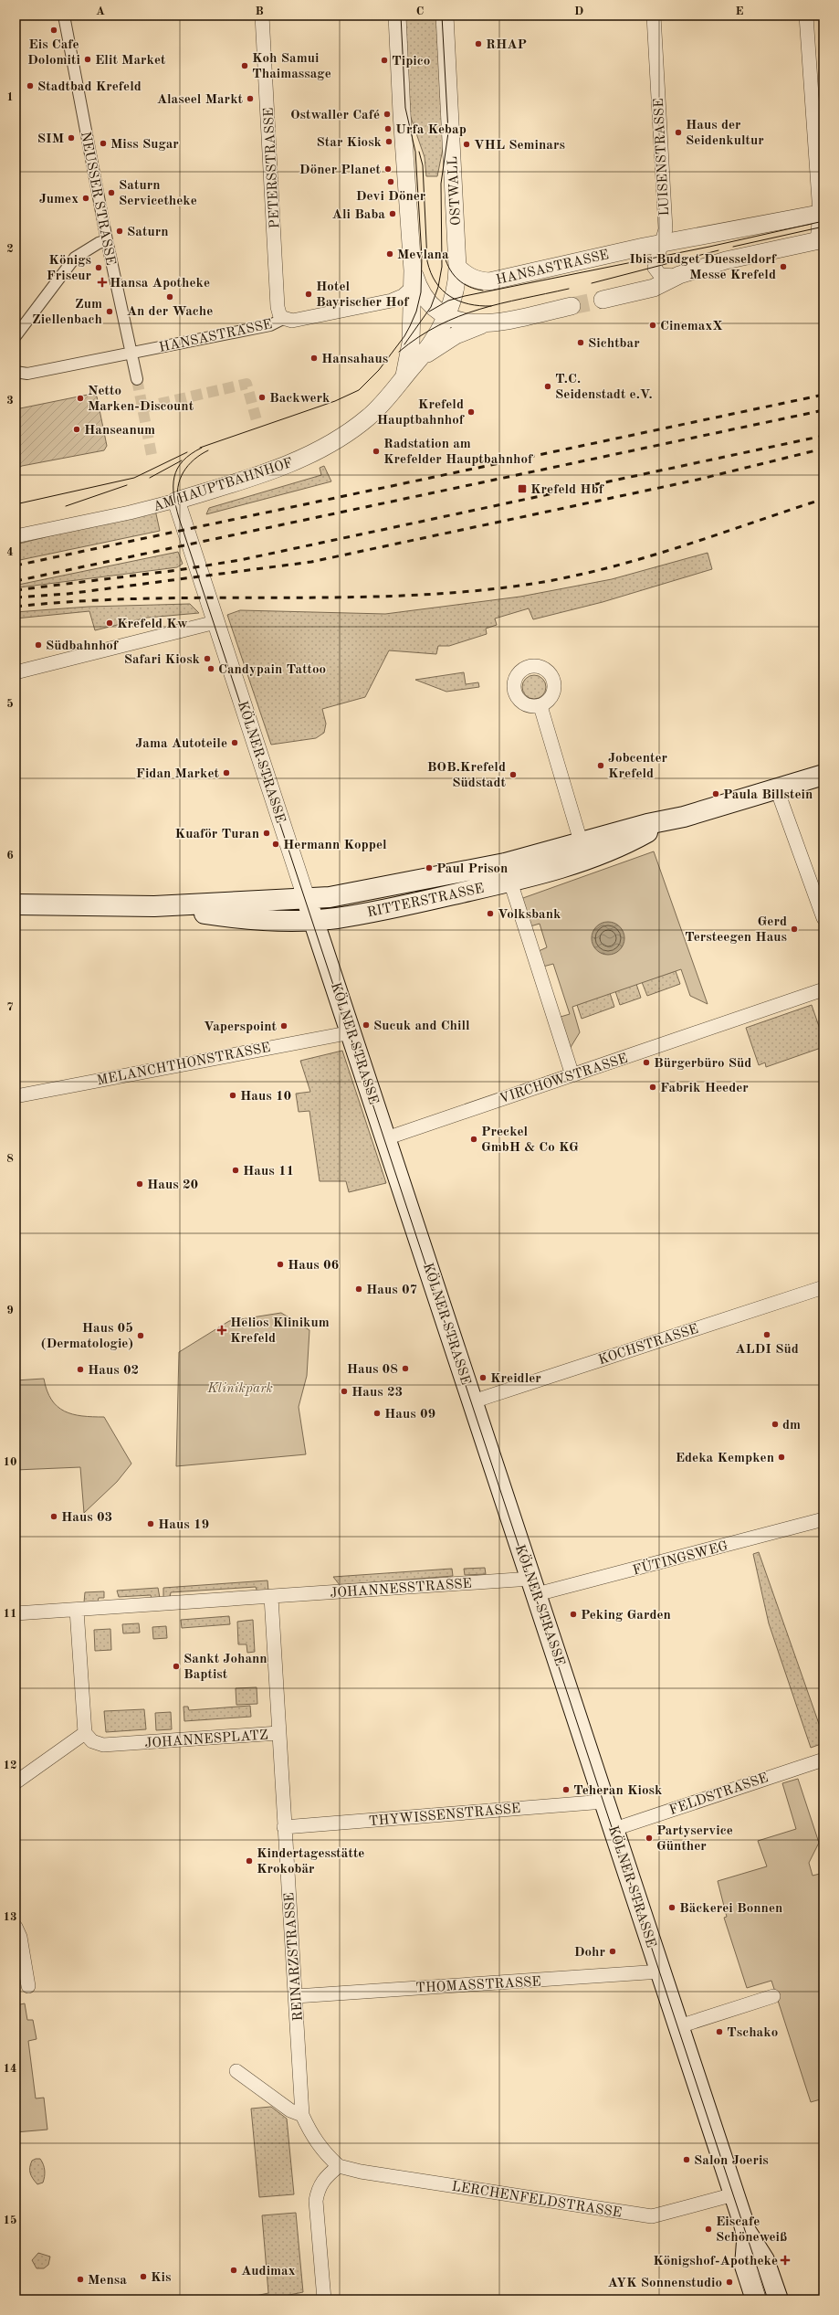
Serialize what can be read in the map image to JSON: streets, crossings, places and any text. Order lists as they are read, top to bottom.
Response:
{
  "streets": {
    "main road": ["KÖLNER STRASSE", "RITTERSTRASSE"],
    "street": [
      "LUISENSTRASSE",
      "PETERSSTRASSE",
      "OSTWALL",
      "NEUSSER STRASSE",
      "HANSASTRASSE",
      "AM HAUPTBAHNHOF",
      "MELANCHTHONSTRASSE",
      "VIRCHOWSTRASSE",
      "KOCHSTRASSE",
      "FÜTINGSWEG",
      "JOHANNESSTRASSE",
      "JOHANNESPLATZ",
      "FELDSTRASSE",
      "THYWISSENSTRASSE",
      "REINARZSTRASSE",
      "THOMASSTRASSE",
      "LERCHENFELDSTRASSE"
    ]
  },
  "crossings": [
    ["LUISENSTRASSE", "HANSASTRASSE"],
    ["PETERSSTRASSE", "HANSASTRASSE"],
    ["OSTWALL", "HANSASTRASSE"],
    ["OSTWALL", "AM HAUPTBAHNHOF"],
    ["NEUSSER STRASSE", "HANSASTRASSE"],
    ["KÖLNER STRASSE", "RITTERSTRASSE"],
    ["KÖLNER STRASSE", "MELANCHTHONSTRASSE"],
    ["KÖLNER STRASSE", "VIRCHOWSTRASSE"],
    ["KÖLNER STRASSE", "KOCHSTRASSE"],
    ["KÖLNER STRASSE", "FÜTINGSWEG"],
    ["KÖLNER STRASSE", "JOHANNESSTRASSE"],
    ["KÖLNER STRASSE", "FELDSTRASSE"],
    ["KÖLNER STRASSE", "THYWISSENSTRASSE"],
    ["KÖLNER STRASSE", "THOMASSTRASSE"],
    ["KÖLNER STRASSE", "LERCHENFELDSTRASSE"],
    ["FÜTINGSWEG", "JOHANNESSTRASSE"],
    ["JOHANNESSTRASSE", "JOHANNESPLATZ"],
    ["JOHANNESPLATZ", "REINARZSTRASSE"],
    ["THYWISSENSTRASSE", "REINARZSTRASSE"],
    ["REINARZSTRASSE", "THOMASSTRASSE"],
    ["REINARZSTRASSE", "LERCHENFELDSTRASSE"]
  ],
  "parks": ["Klinikpark"],
  "places": {
    "other": [
      "Eis Cafe Dolomiti",
      "RHAP",
      "Elit Market",
      "Tipico",
      "Koh Samui Thaimassage",
      "Stadtbad Krefeld",
      "Alaseel Markt",
      "Ostwaller Café",
      "Urfa Kebap",
      "Haus der Seidenkultur",
      "SIM",
      "Star Kiosk",
      "Miss Sugar",
      "VHL Seminars",
      "Döner Planet",
      "Devi Döner",
      "Saturn Servicetheke",
      "Jumex",
      "Ali Baba",
      "Saturn",
      "Mevlana",
      "Ibis Budget Duesseldorf Messe Krefeld",
      "Königs Friseur",
      "Hotel Bayrischer Hof",
      "An der Wache",
      "Zum Ziellenbach",
      "CinemaxX",
      "Sichtbar",
      "Hansahaus",
      "T.C. Seidenstadt e.V.",
      "Backwerk",
      "Netto Marken-Discount",
      "Krefeld Hauptbahnhof",
      "Hanseanum",
      "Radstation am Krefelder Hauptbahnhof",
      "Krefeld Kw",
      "Südbahnhof",
      "Safari Kiosk",
      "Candypain Tattoo",
      "Jama Autoteile",
      "Jobcenter Krefeld",
      "Fidan Market",
      "BOB.Krefeld Südstadt",
      "Paula Billstein",
      "Kuaför Turan",
      "Hermann Koppel",
      "Paul Prison",
      "Volksbank",
      "Gerd Tersteegen Haus",
      "Sucuk and Chill",
      "Vaperspoint",
      "Bürgerbüro Süd",
      "Fabrik Heeder",
      "Haus 10",
      "Preckel GmbH & Co KG",
      "Haus 11",
      "Haus 20",
      "Haus 06",
      "Haus 07",
      "ALDI Süd",
      "Haus 05 (Dermatologie)",
      "Haus 08",
      "Haus 02",
      "Kreidler",
      "Haus 23",
      "Haus 09",
      "dm",
      "Edeka Kempken",
      "Haus 03",
      "Haus 19",
      "Peking Garden",
      "Sankt Johann Baptist",
      "Teheran Kiosk",
      "Partyservice Günther",
      "Kindertagesstätte Krokobär",
      "Bäckerei Bonnen",
      "Dohr",
      "Tschako",
      "Salon Joeris",
      "Eiscafe Schöneweiß",
      "Audimax",
      "Kis",
      "Mensa",
      "AYK Sonnenstudio"
    ],
    "health": ["Hansa Apotheke", "Helios Klinikum Krefeld", "Königshof-Apotheke"],
    "transit": ["Krefeld Hbf"]
  },
  "grid": {
    "columns": [
      "A",
      "B",
      "C",
      "D",
      "E"
    ],
    "rows": [
      "1",
      "2",
      "3",
      "4",
      "5",
      "6",
      "7",
      "8",
      "9",
      "10",
      "11",
      "12",
      "13",
      "14",
      "15"
    ]
  }
}
